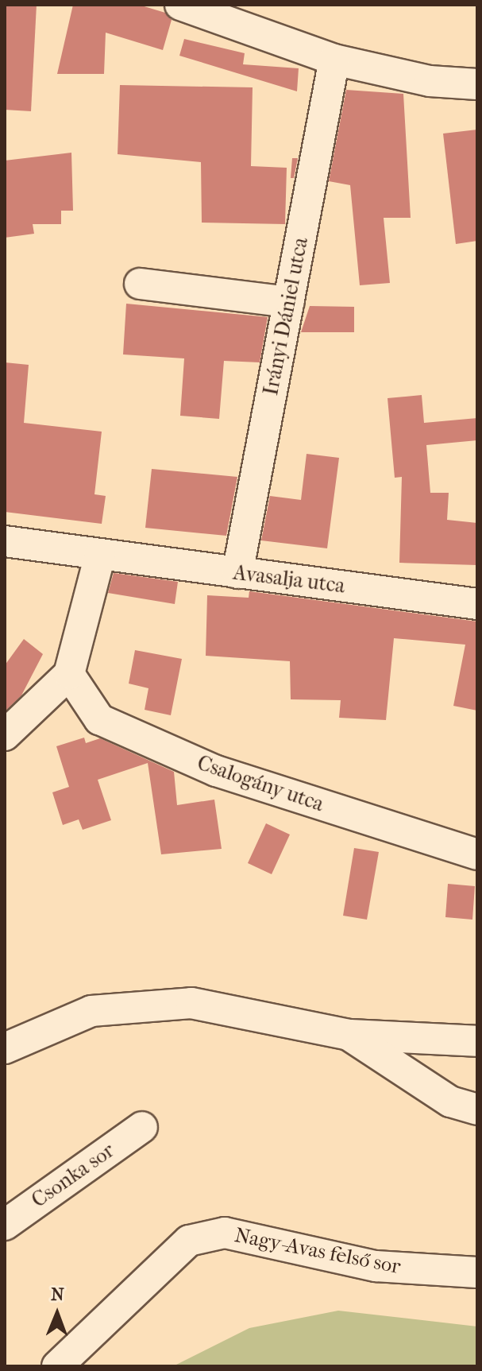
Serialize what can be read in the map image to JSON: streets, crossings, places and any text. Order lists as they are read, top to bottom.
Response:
{
  "streets": {
    "street": [
      "Irányi Dániel utca",
      "Avasalja utca",
      "Csalogány utca",
      "Csonka sor",
      "Nagy-Avas felső sor"
    ]
  },
  "crossings": [
    ["Irányi Dániel utca", "Avasalja utca"]
  ],
  "north": "top"
}
